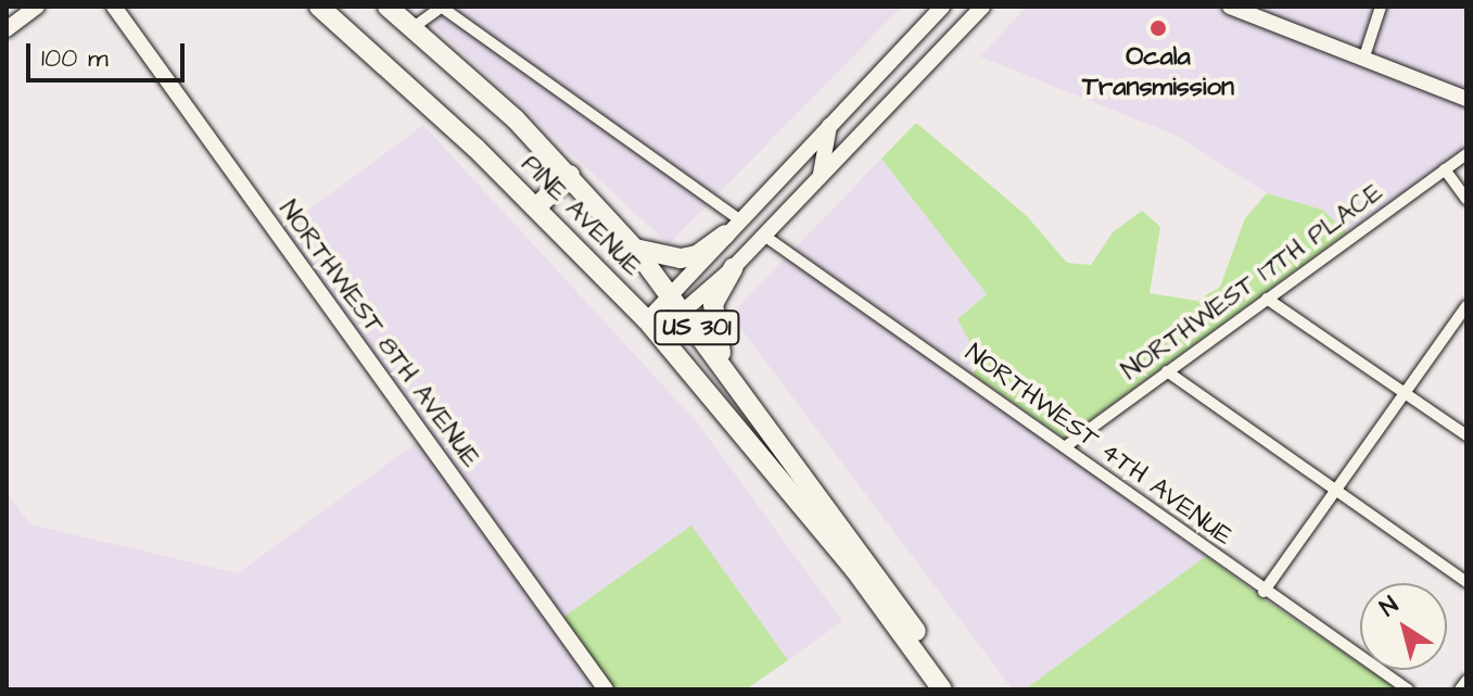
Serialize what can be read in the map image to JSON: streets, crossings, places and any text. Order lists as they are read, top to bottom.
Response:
{
  "streets": {
    "highway": ["PINE AVENUE", "US 301"],
    "main road": ["NORTHWEST 8TH AVENUE"],
    "street": ["NORTHWEST 17TH PLACE", "NORTHWEST 4TH AVENUE"]
  },
  "crossings": [
    ["NORTHWEST 17TH PLACE", "NORTHWEST 4TH AVENUE"]
  ],
  "places": ["Ocala Transmission"],
  "scale_bar": "100 m",
  "north": "top left"
}
